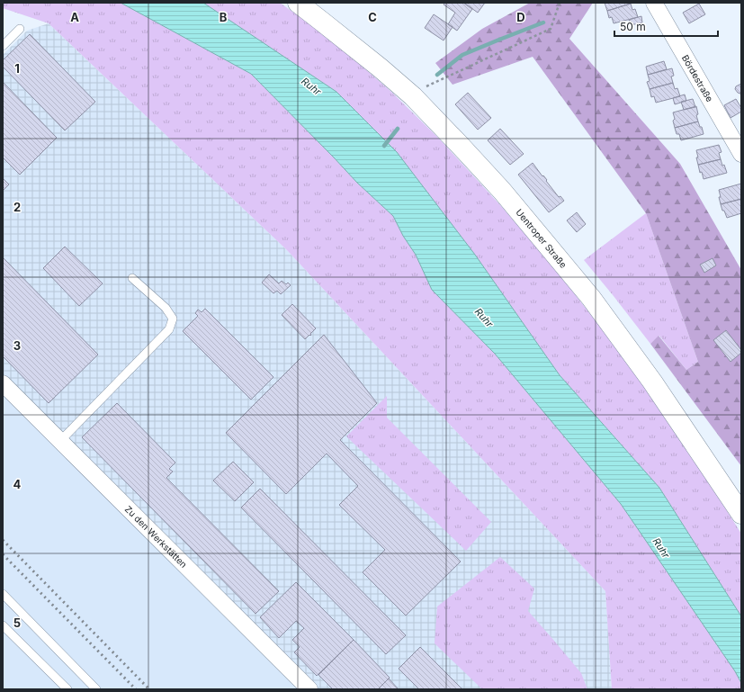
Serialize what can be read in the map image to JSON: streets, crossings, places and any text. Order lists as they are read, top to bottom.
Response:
{
  "streets": {
    "main road": ["Uentroper Straße"],
    "street": ["Bördestraße", "Zu den Werkstätten"]
  },
  "water": ["Ruhr"],
  "scale_bar": "50 m",
  "grid": {
    "columns": [
      "A",
      "B",
      "C",
      "D"
    ],
    "rows": [
      "1",
      "2",
      "3",
      "4",
      "5"
    ]
  }
}
